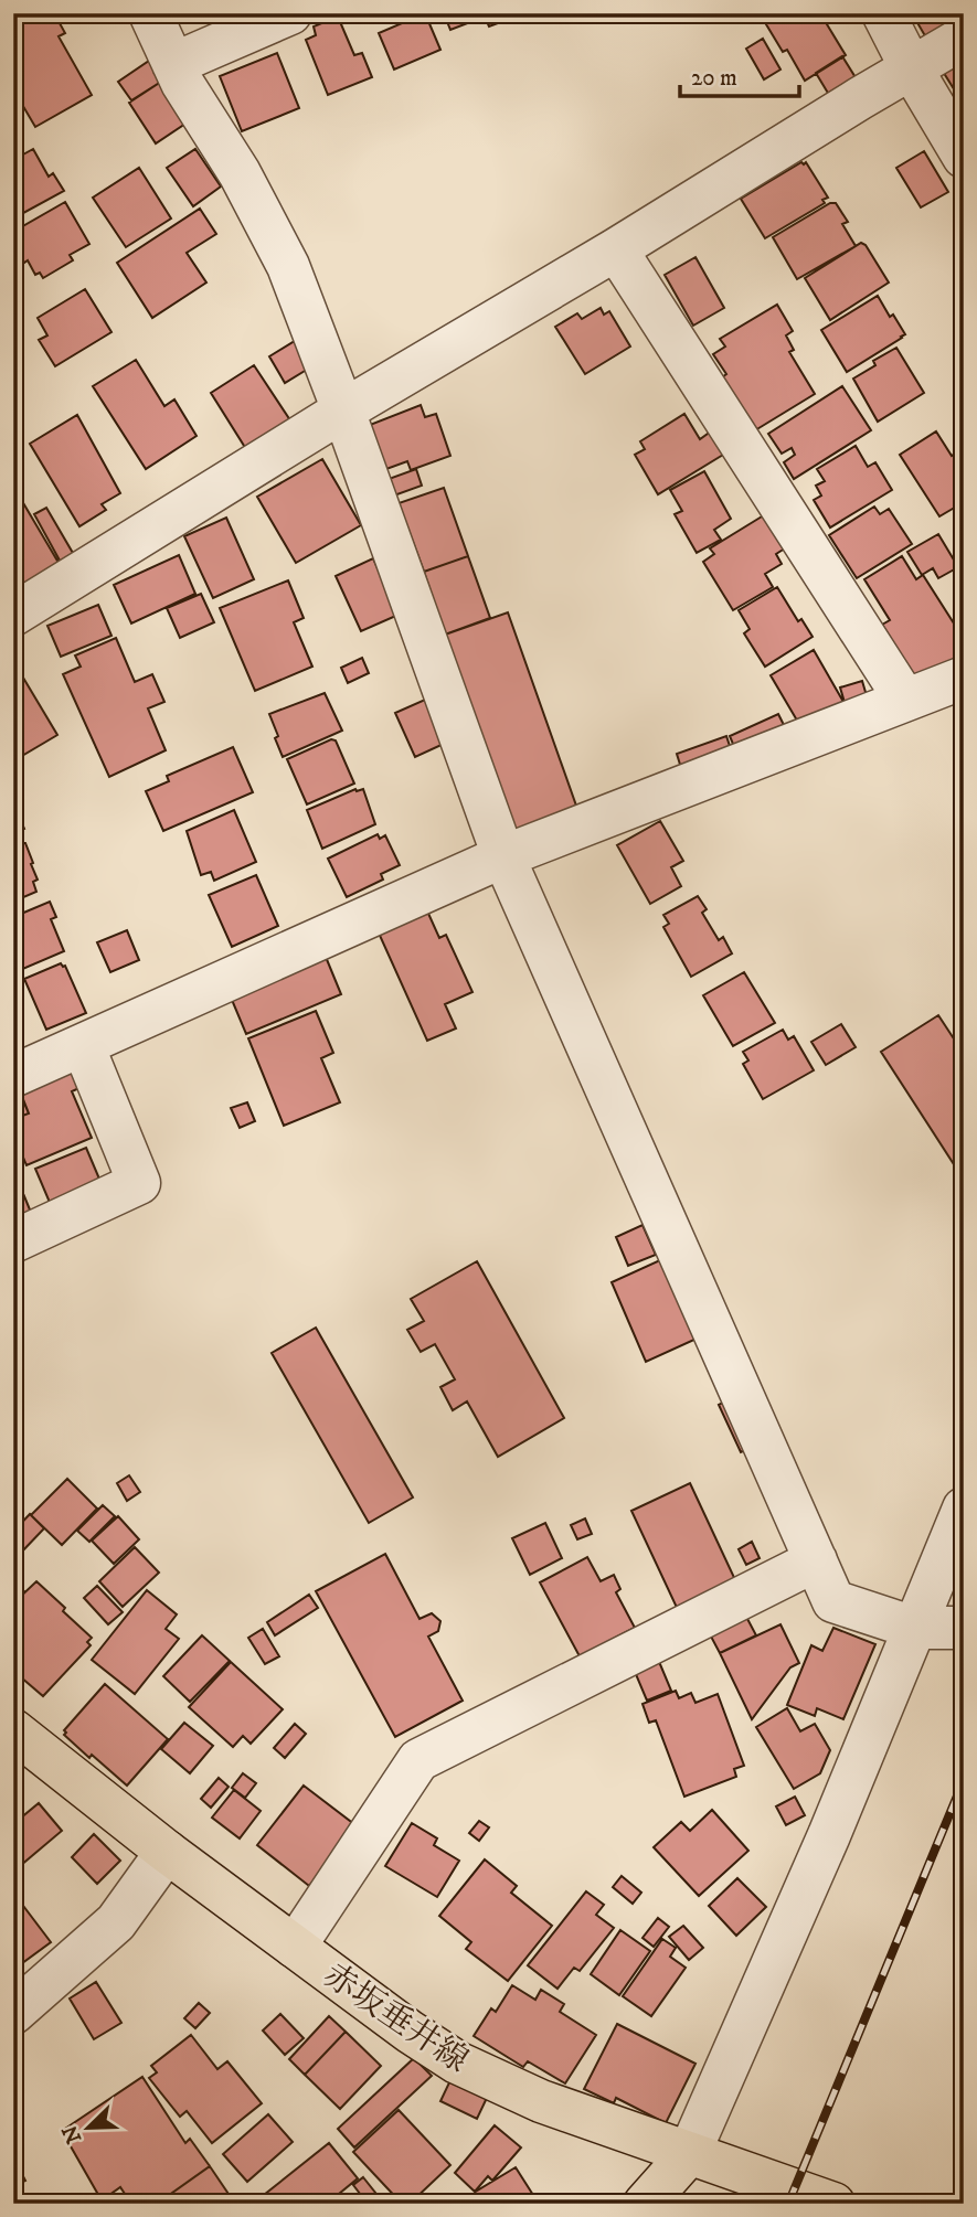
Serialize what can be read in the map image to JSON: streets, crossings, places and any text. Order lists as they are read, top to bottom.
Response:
{
  "streets": {
    "main road": ["赤坂垂井線"]
  },
  "scale_bar": "20 m",
  "north": "bottom left"
}
